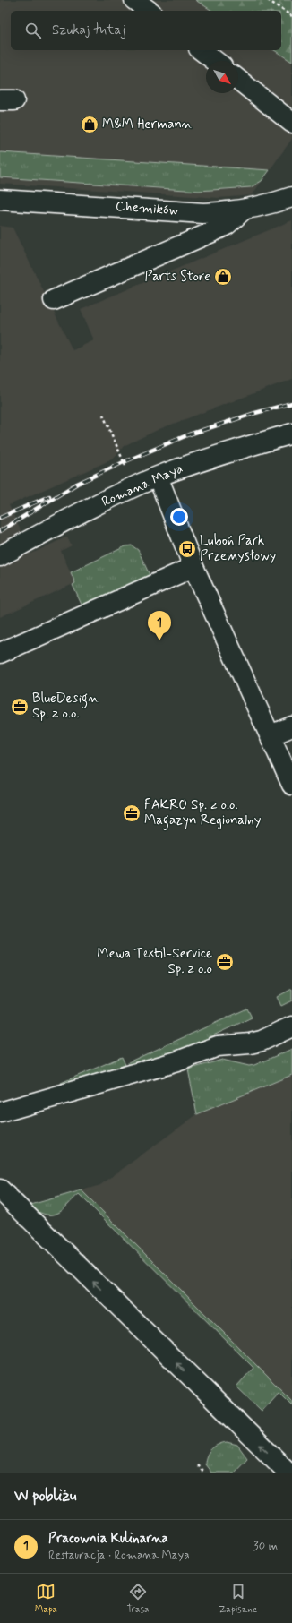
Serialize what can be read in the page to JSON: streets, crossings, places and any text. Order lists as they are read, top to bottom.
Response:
{
  "streets": {
    "street": ["Chemików", "Romana Maya"]
  },
  "places": {
    "shop": ["M&M Hermann", "Parts Store"],
    "bus stop": ["Luboń Park Przemysłowy"],
    "office": ["BlueDesign Sp. z o.o.", "FAKRO Sp. z o.o. Magazyn Regionalny", "Mewa Textil-Service Sp. z o.o"]
  },
  "north": "bottom right",
  "page": {
    "search": "Szukaj tutaj",
    "pins": "1",
    "heading": "W pobliżu",
    "list": [
      {
        "mark": "1",
        "name": "Pracownia Kulinarna",
        "note": "Restauracja · Romana Maya",
        "value": "30 m"
      }
    ],
    "nav": ["Mapa", "Trasa", "Zapisane"]
  }
}
